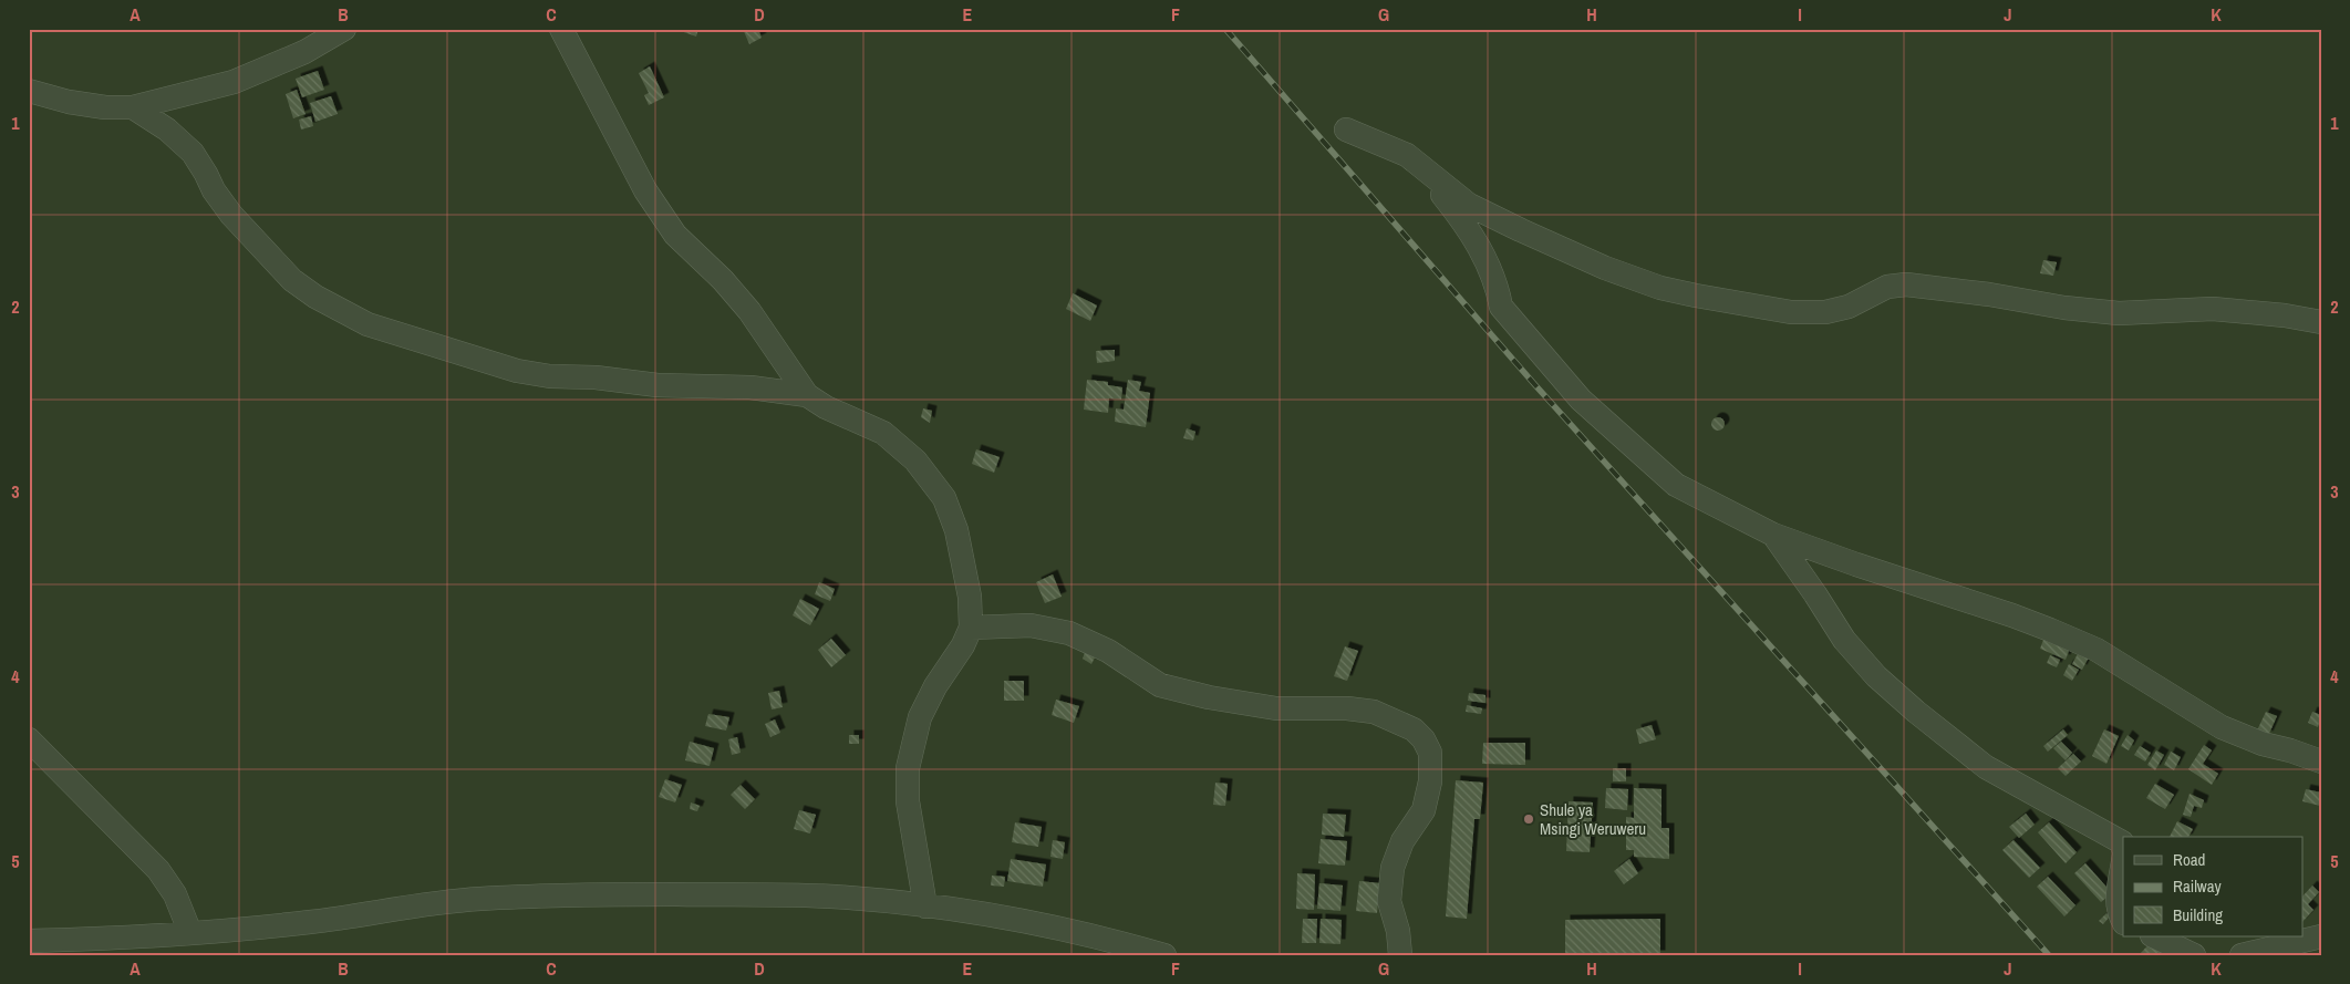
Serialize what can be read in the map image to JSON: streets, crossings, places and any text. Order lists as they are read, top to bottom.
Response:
{
  "places": ["Shule ya Msingi Weruweru"],
  "legend": ["Road", "Railway", "Building"],
  "grid": {
    "columns": [
      "A",
      "B",
      "C",
      "D",
      "E",
      "F",
      "G",
      "H",
      "I",
      "J",
      "K"
    ],
    "rows": [
      "1",
      "2",
      "3",
      "4",
      "5"
    ]
  }
}
